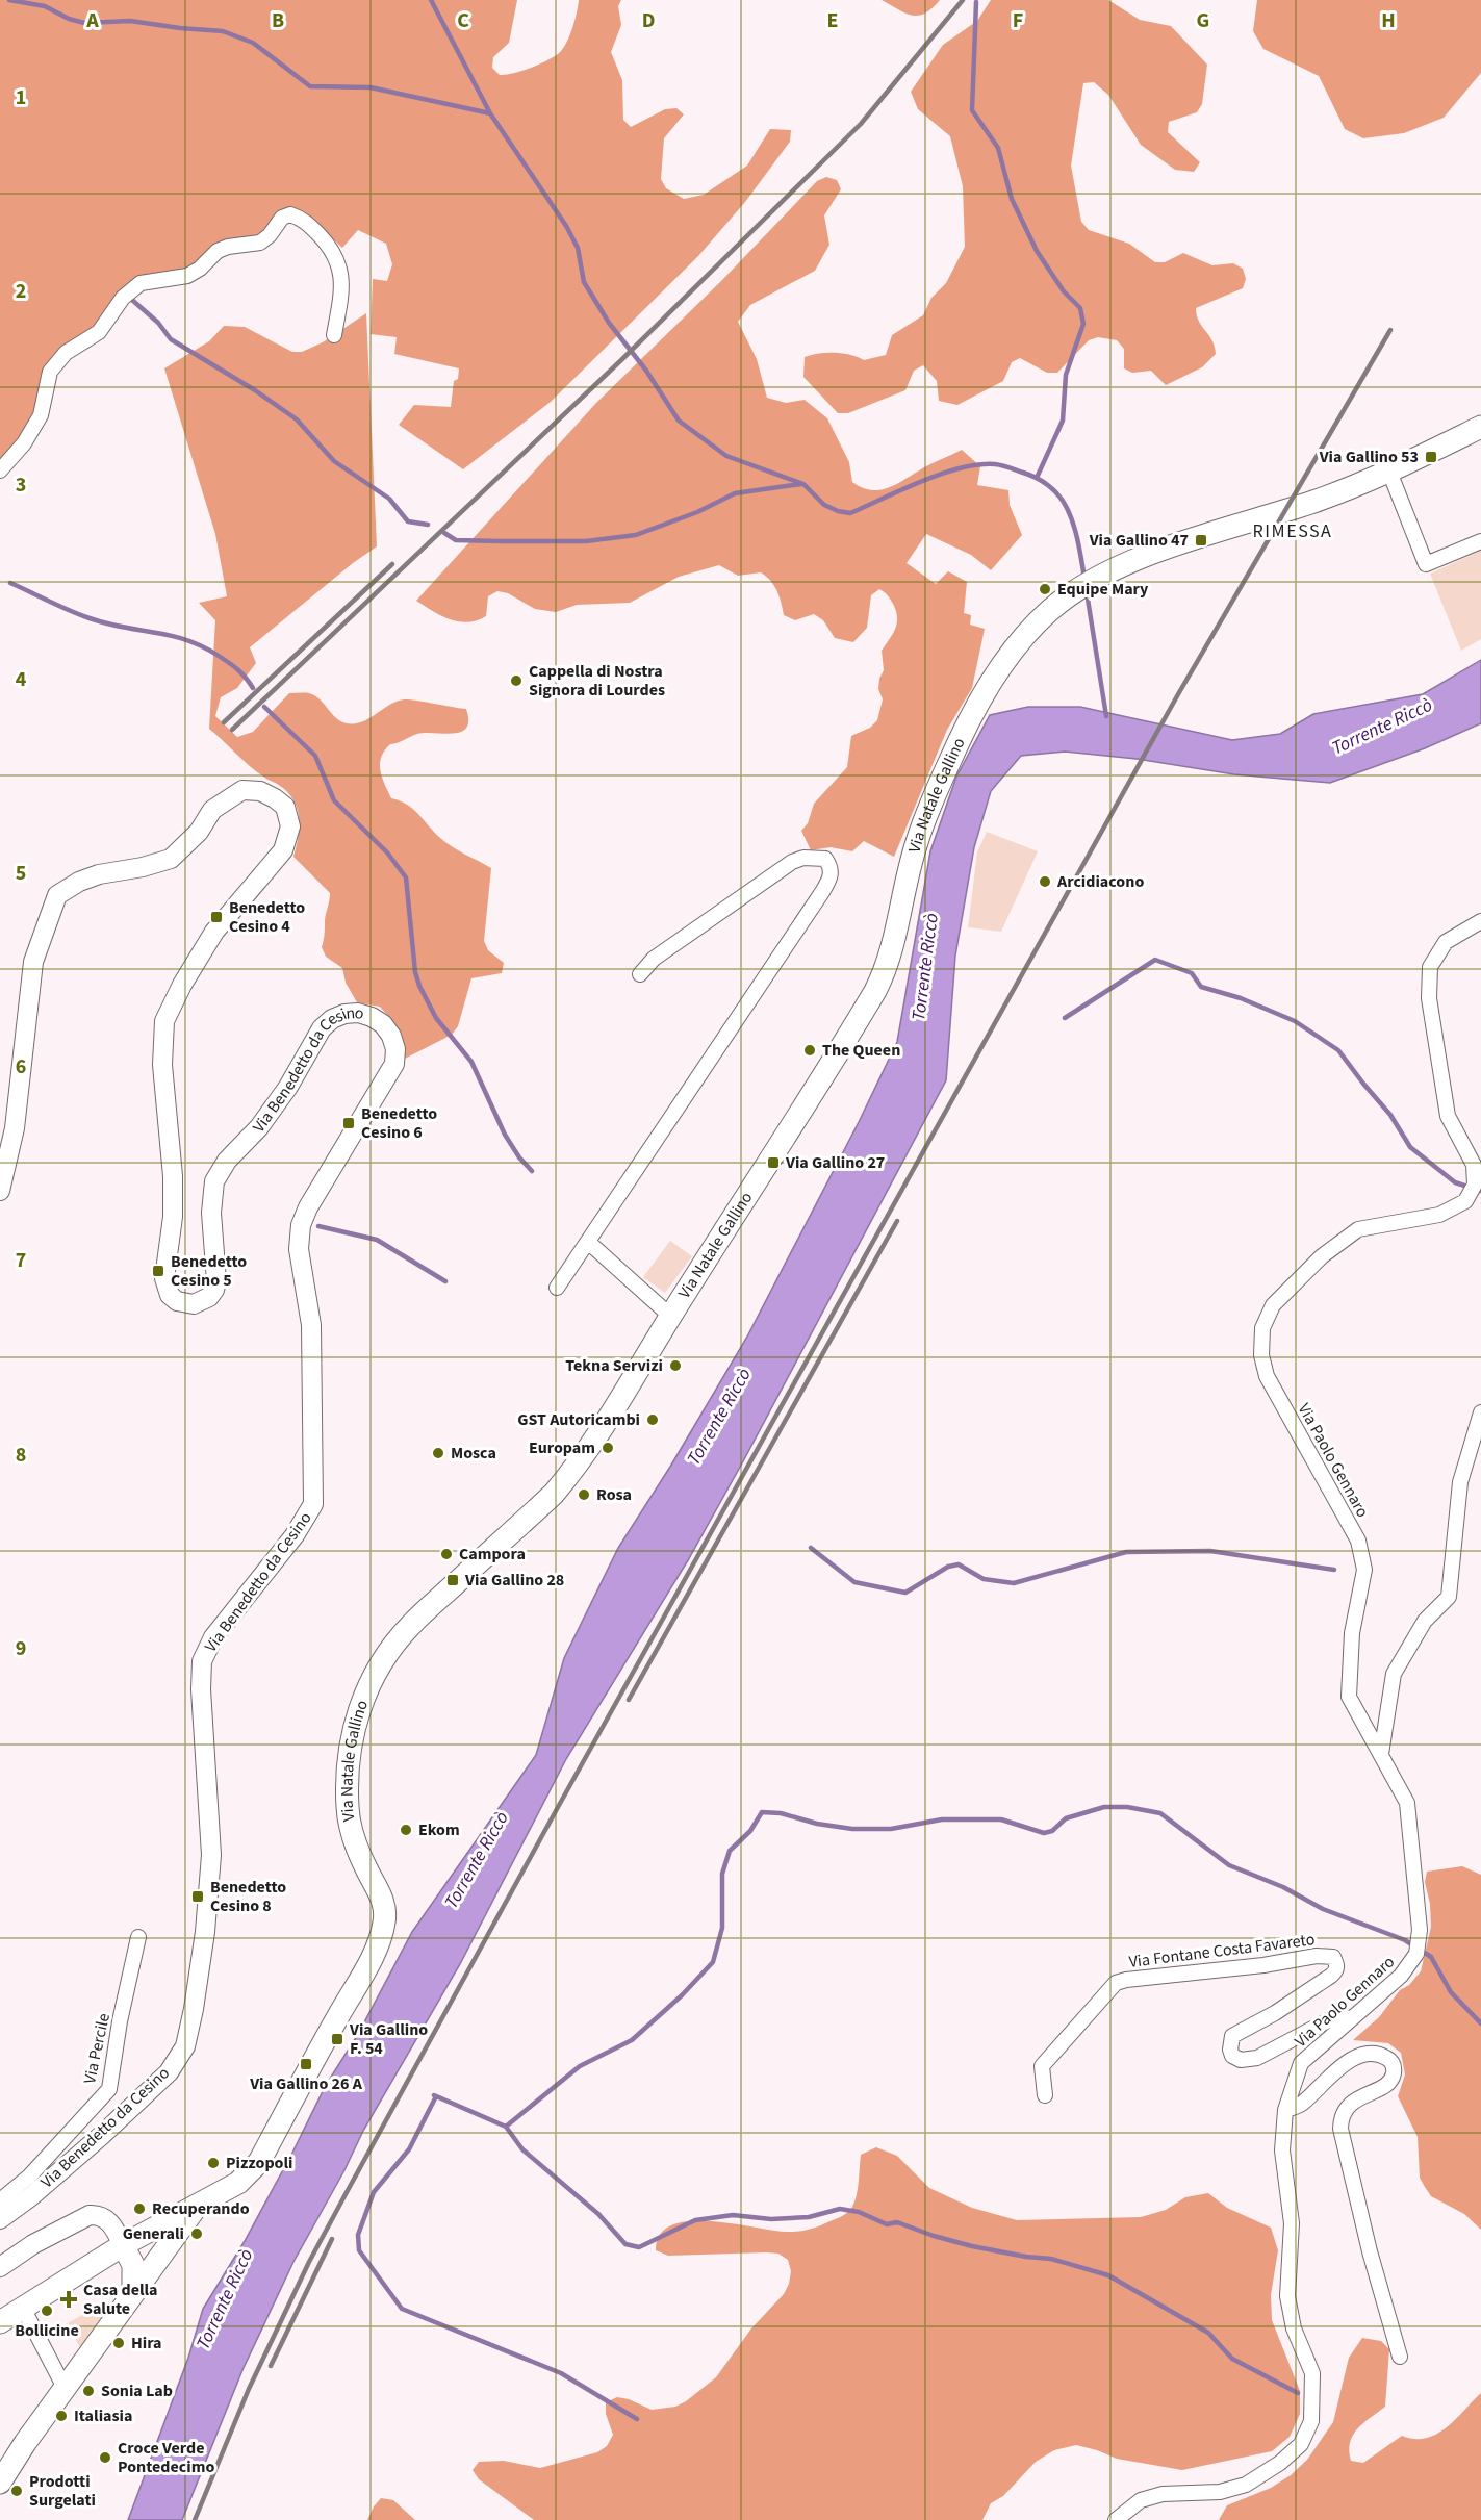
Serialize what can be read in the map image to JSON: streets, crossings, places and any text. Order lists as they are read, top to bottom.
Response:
{
  "streets": {
    "main road": ["Via Natale Gallino"],
    "street": [
      "Via Benedetto da Cesino",
      "Via Paolo Gennaro",
      "Via Fontane Costa Favareto",
      "Via Percile"
    ]
  },
  "crossings": [
    ["Via Paolo Gennaro", "Via Fontane Costa Favareto"]
  ],
  "districts": ["RIMESSA"],
  "water": ["Torrente Riccò"],
  "places": {
    "transit": [
      "Via Gallino 53",
      "Via Gallino 47",
      "Benedetto Cesino 4",
      "Benedetto Cesino 6",
      "Via Gallino 27",
      "Benedetto Cesino 5",
      "Via Gallino 28",
      "Benedetto Cesino 8",
      "Via Gallino F. 54",
      "Via Gallino 26 A"
    ],
    "other": [
      "Equipe Mary",
      "Cappella di Nostra Signora di Lourdes",
      "Arcidiacono",
      "The Queen",
      "Tekna Servizi",
      "GST Autoricambi",
      "Europam",
      "Mosca",
      "Rosa",
      "Campora",
      "Ekom",
      "Pizzopoli",
      "Recuperando",
      "Generali",
      "Bollicine",
      "Hira",
      "Sonia Lab",
      "Italiasia",
      "Croce Verde Pontedecimo",
      "Prodotti Surgelati"
    ],
    "health": ["Casa della Salute"]
  },
  "grid": {
    "columns": [
      "A",
      "B",
      "C",
      "D",
      "E",
      "F",
      "G",
      "H"
    ],
    "rows": [
      "1",
      "2",
      "3",
      "4",
      "5",
      "6",
      "7",
      "8",
      "9"
    ]
  }
}
